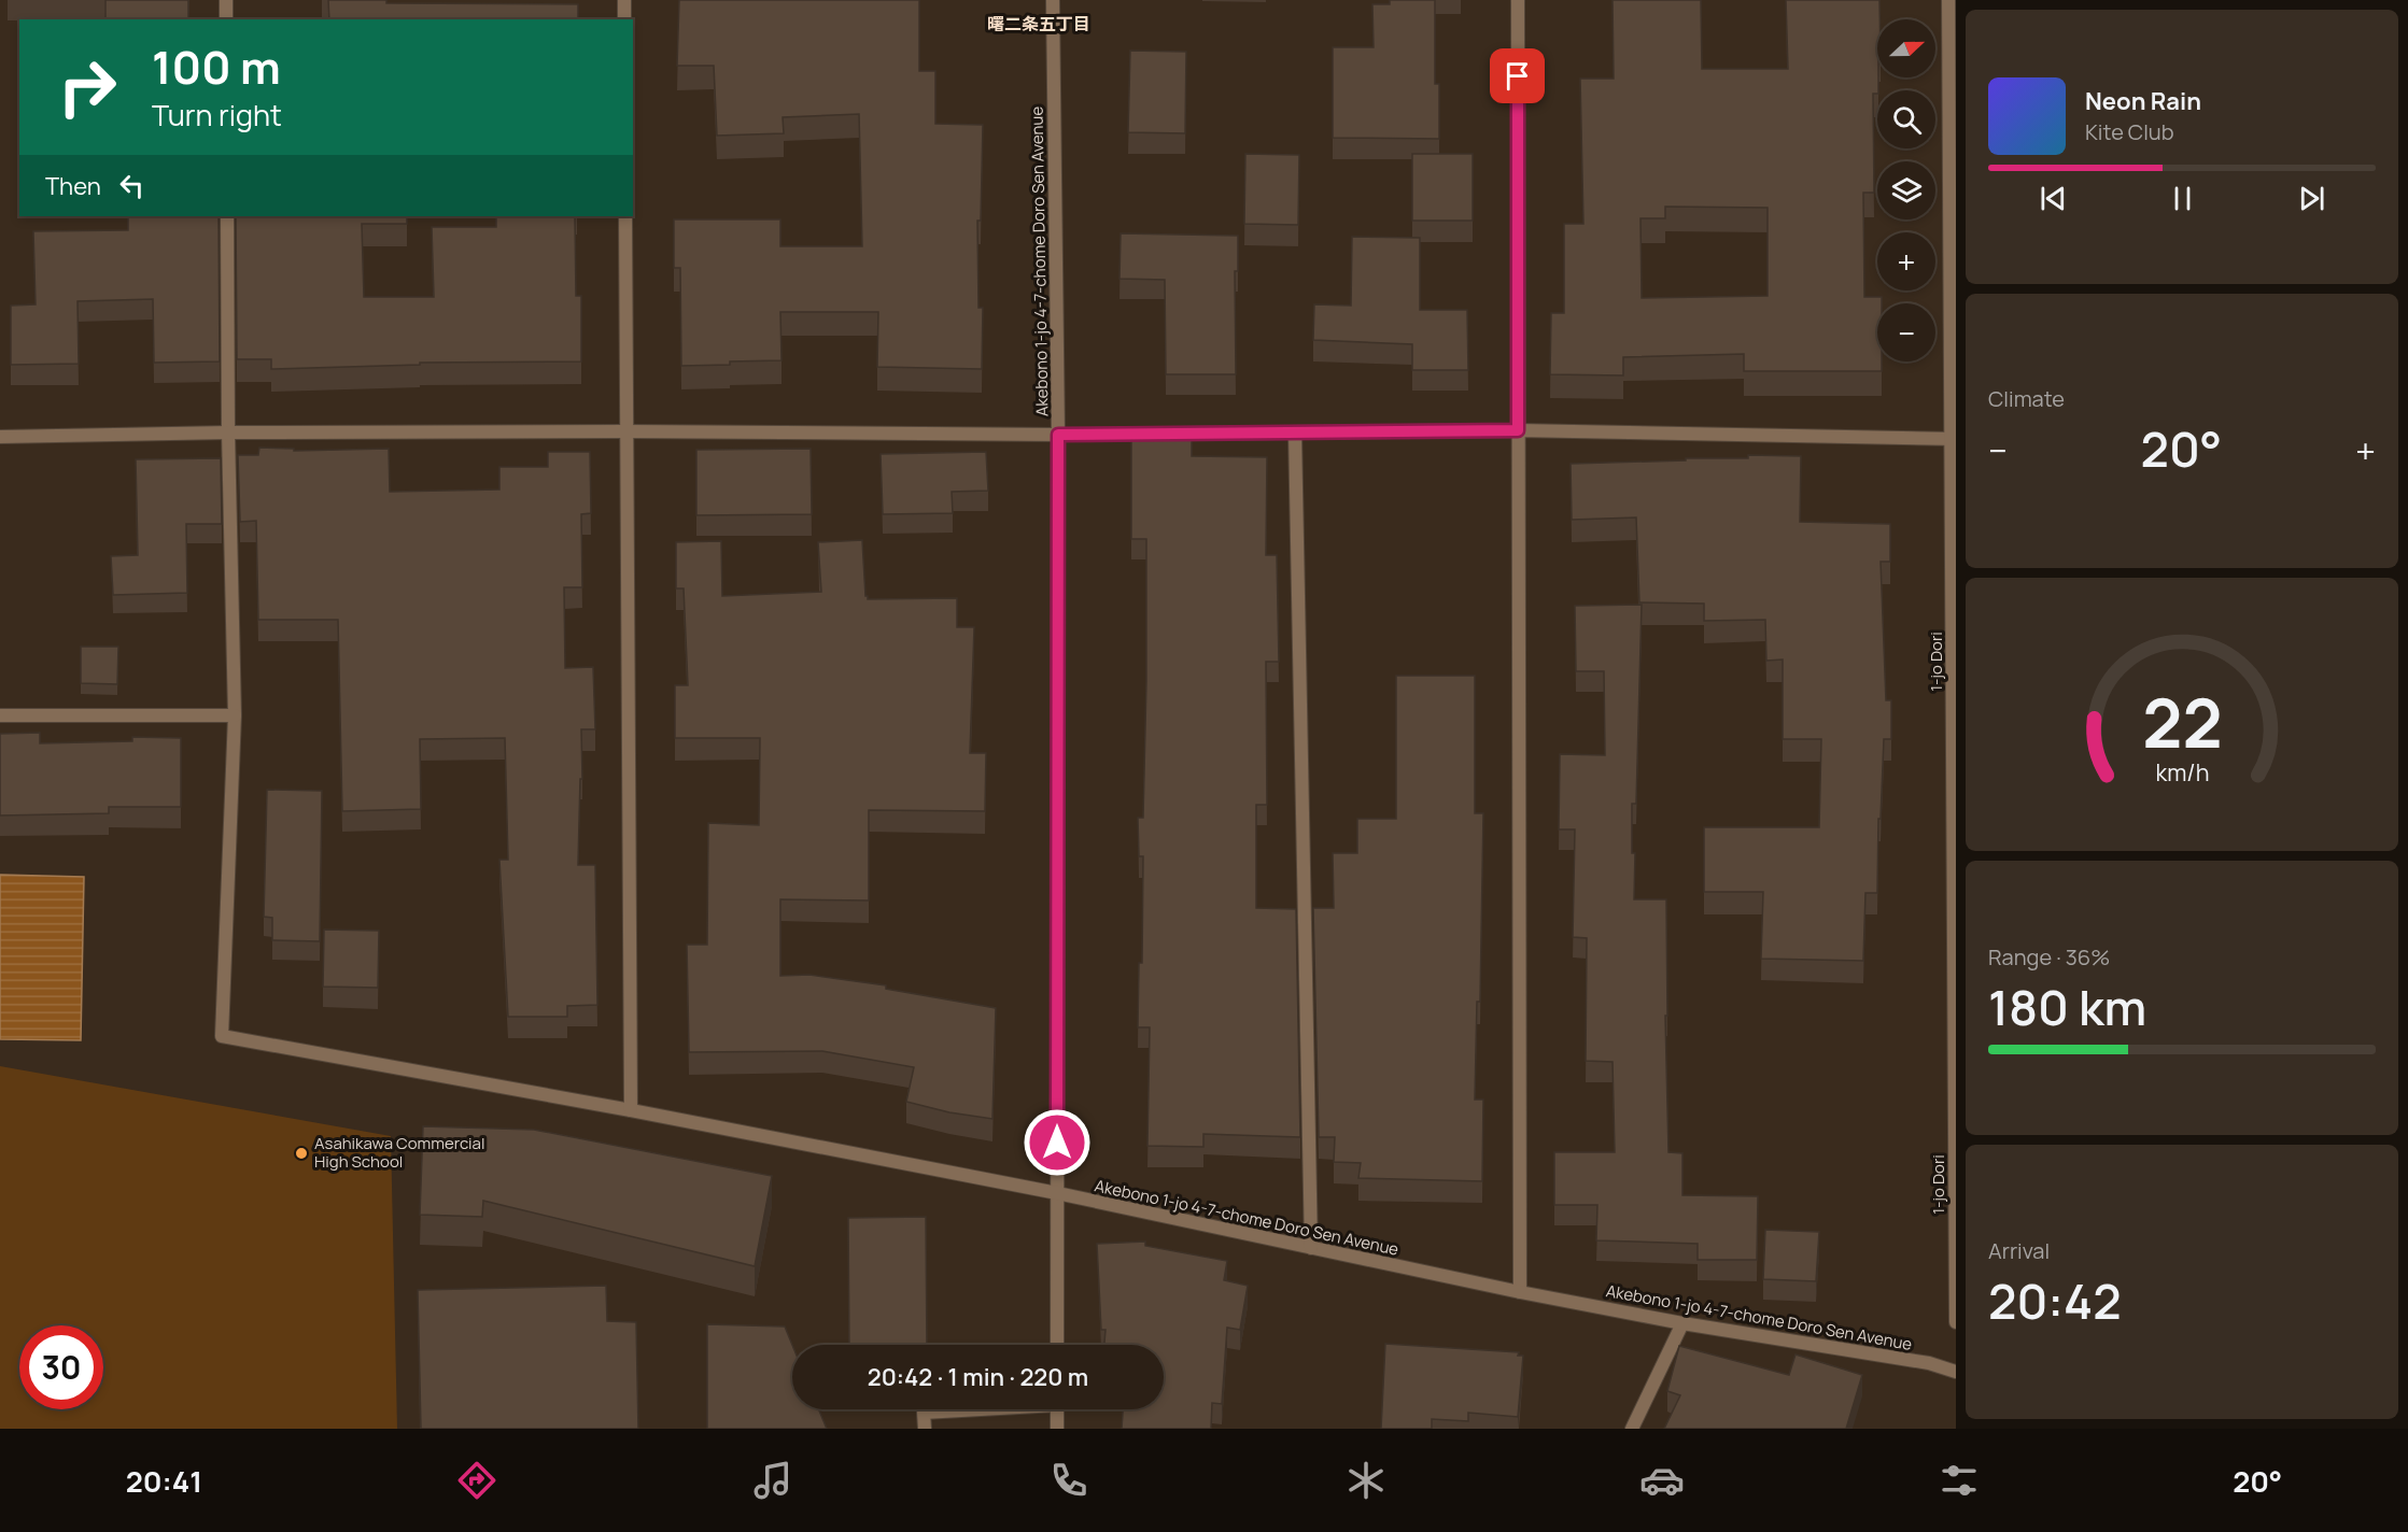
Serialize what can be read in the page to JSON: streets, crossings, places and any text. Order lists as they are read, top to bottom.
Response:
{
  "streets": {
    "street": ["Akebono 1-jo 4-7-chome Doro Sen Avenue", "1-jo Dori"]
  },
  "districts": ["曙二条五丁目"],
  "places": ["Asahikawa Commercial High School"],
  "north": "right",
  "page": {
    "map_buttons": ["+", "−"],
    "turn": ["100 m", "Turn right"],
    "song": ["Neon Rain", "Kite Club"],
    "then": "Then",
    "tile": [
      "Climate",
      ["Range · 36%", "180 km"],
      ["Arrival", "20:42"]
    ],
    "heat": ["−", "20°", "+"],
    "limit": "30",
    "trip": "20:42 · 1 min · 220 m",
    "tabs": ["20:41", "20°"],
    "gauge": ["22", "km/h"]
  }
}
